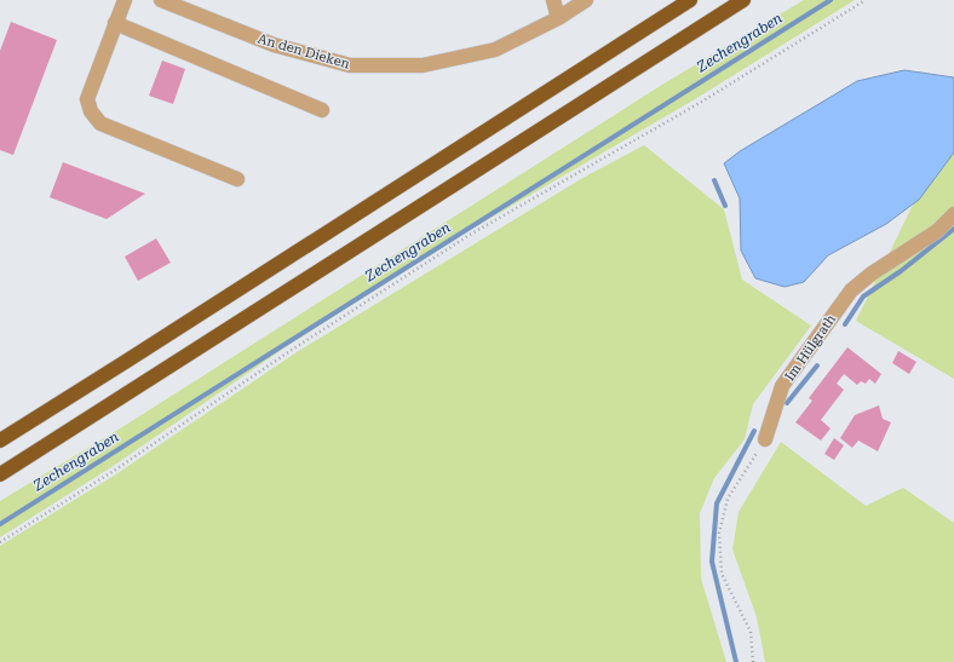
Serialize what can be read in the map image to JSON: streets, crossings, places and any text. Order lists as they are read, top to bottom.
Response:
{
  "streets": {
    "street": ["An den Dieken", "Im Hülgrath"]
  },
  "water": ["Zechengraben"]
}
